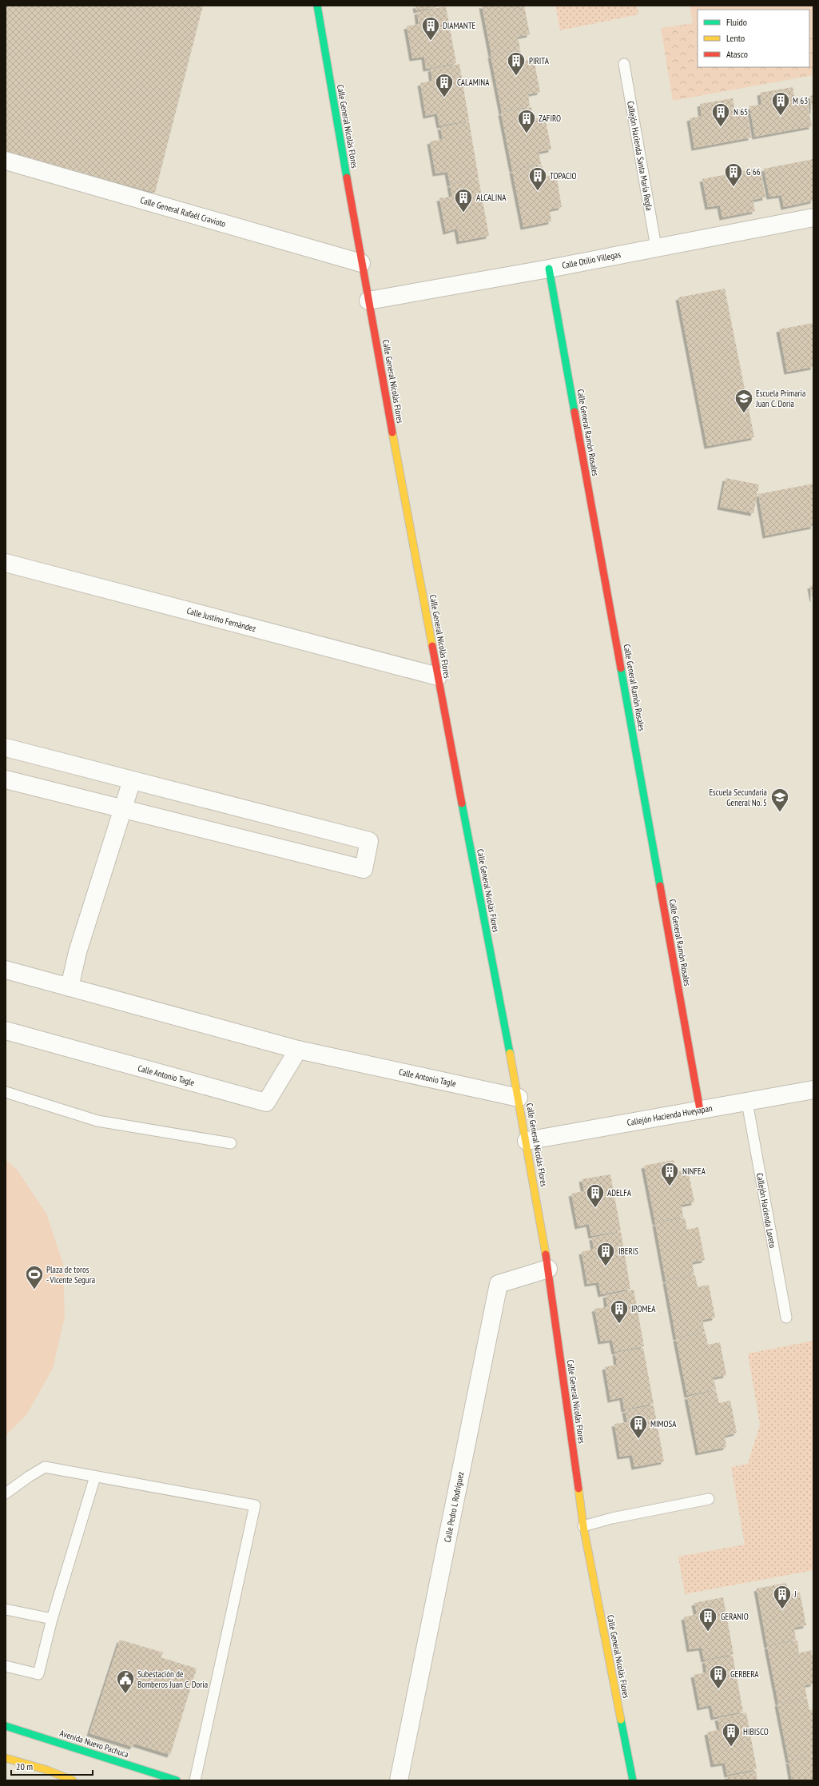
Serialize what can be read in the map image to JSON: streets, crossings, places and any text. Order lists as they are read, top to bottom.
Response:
{
  "streets": {
    "street": [
      "Calle General Nicolás Flores",
      "Calle General Rafaél Cravioto",
      "Calle Otilio Villegas",
      "Calle General Ramón Rosales",
      "Calle Justino Fernández",
      "Calle Antonio Tagle",
      "Callejón Hacienda Hueyapan",
      "Calle Pedro L Rodríguez",
      "Avenida Nuevo Pachuca"
    ],
    "lane": ["Callejón Hacienda Santa María Regla", "Callejón Hacienda Loreto"]
  },
  "crossings": [
    ["Calle General Nicolás Flores", "Calle General Rafaél Cravioto"],
    ["Calle General Nicolás Flores", "Calle Otilio Villegas"],
    ["Calle General Nicolás Flores", "Calle Justino Fernández"],
    ["Calle General Nicolás Flores", "Calle Antonio Tagle"],
    ["Calle General Nicolás Flores", "Callejón Hacienda Hueyapan"],
    ["Calle General Nicolás Flores", "Calle Pedro L Rodríguez"],
    ["Callejón Hacienda Santa María Regla", "Calle Otilio Villegas"],
    ["Calle Otilio Villegas", "Calle General Ramón Rosales"],
    ["Calle General Ramón Rosales", "Callejón Hacienda Hueyapan"],
    ["Callejón Hacienda Hueyapan", "Callejón Hacienda Loreto"]
  ],
  "places": {
    "building": [
      "DIAMANTE",
      "PIRITA",
      "CALAMINA",
      "M 63",
      "N 65",
      "ZAFIRO",
      "G 66",
      "TOPACIO",
      "ALCALINA",
      "NINFEA",
      "ADELFA",
      "IBERIS",
      "IPOMEA",
      "MIMOSA",
      "J",
      "GERANIO",
      "GERBERA",
      "HIBISCO"
    ],
    "school or university": ["Escuela Primaria Juan C. Doria", "Escuela Secundaria General No. 5"],
    "sports": ["Plaza de toros - Vicente Segura"],
    "public building": ["Subestación de Bomberos Juan C. Doria"]
  },
  "legend": ["Fluido", "Lento", "Atasco"],
  "scale_bar": "20 m"
}
